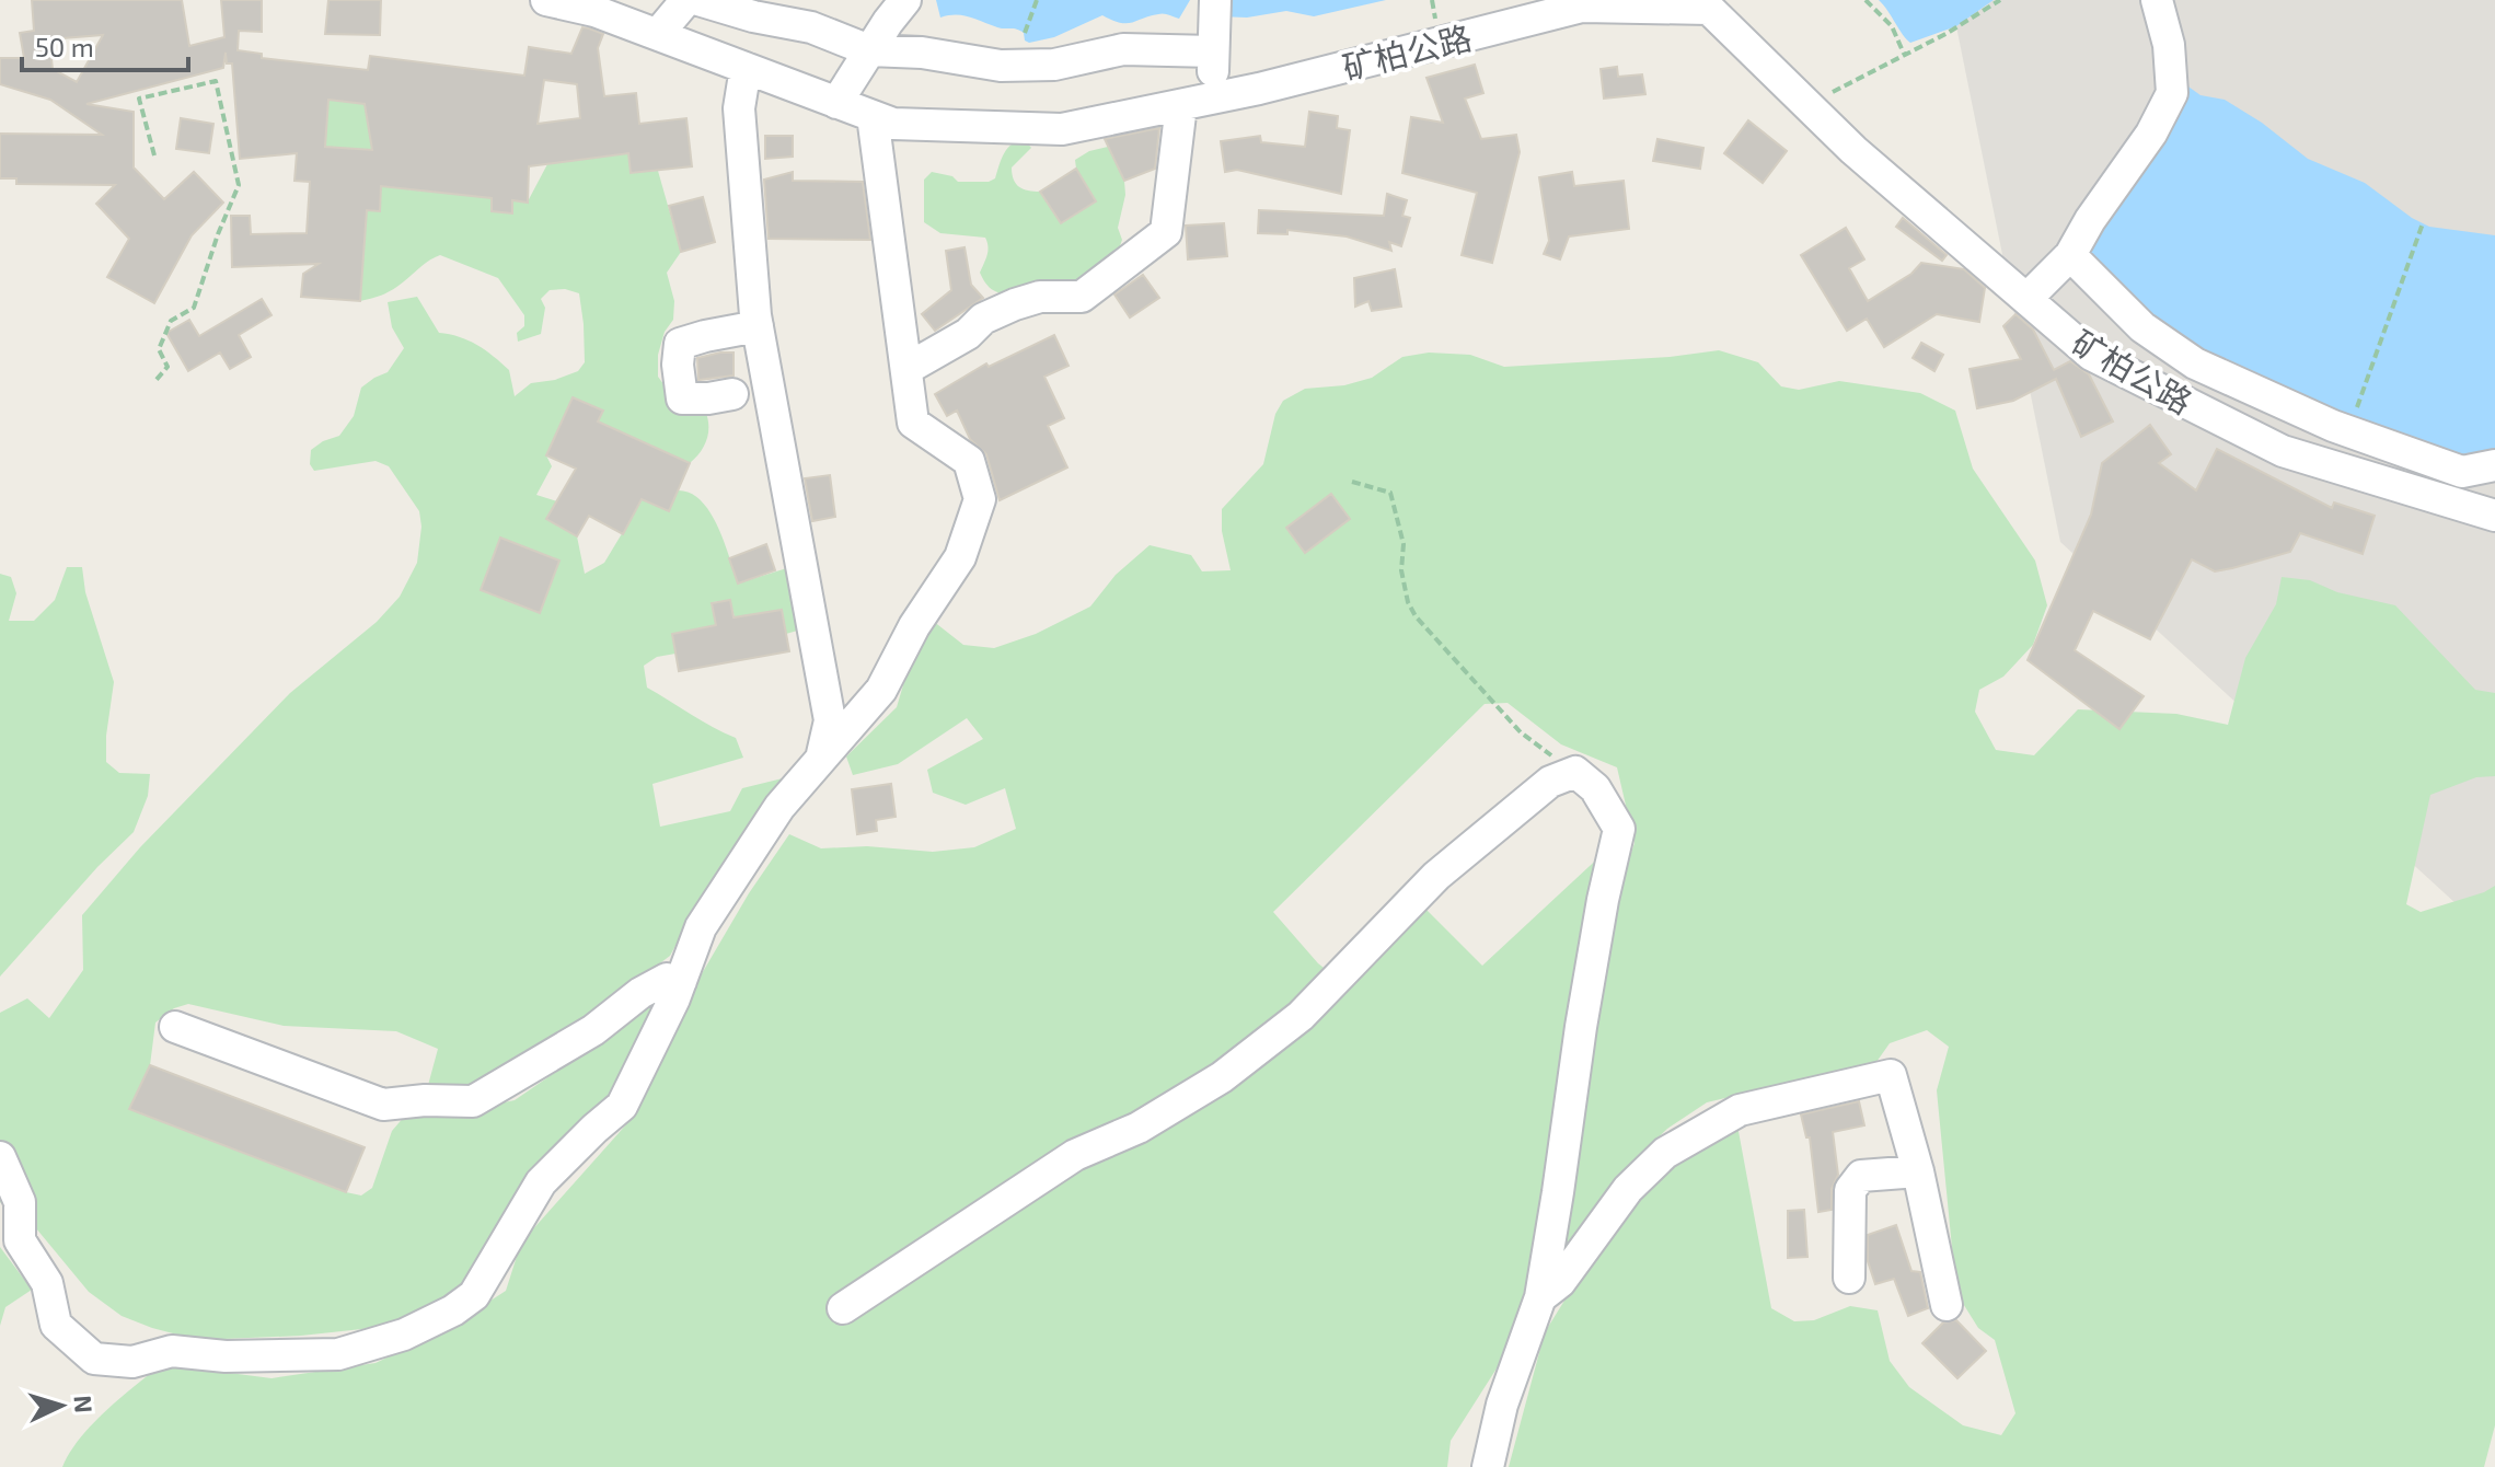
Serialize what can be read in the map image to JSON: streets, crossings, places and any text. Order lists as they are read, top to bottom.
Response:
{
  "streets": {
    "street": ["矿柏公路"]
  },
  "scale_bar": "50 m",
  "north": "right"
}
